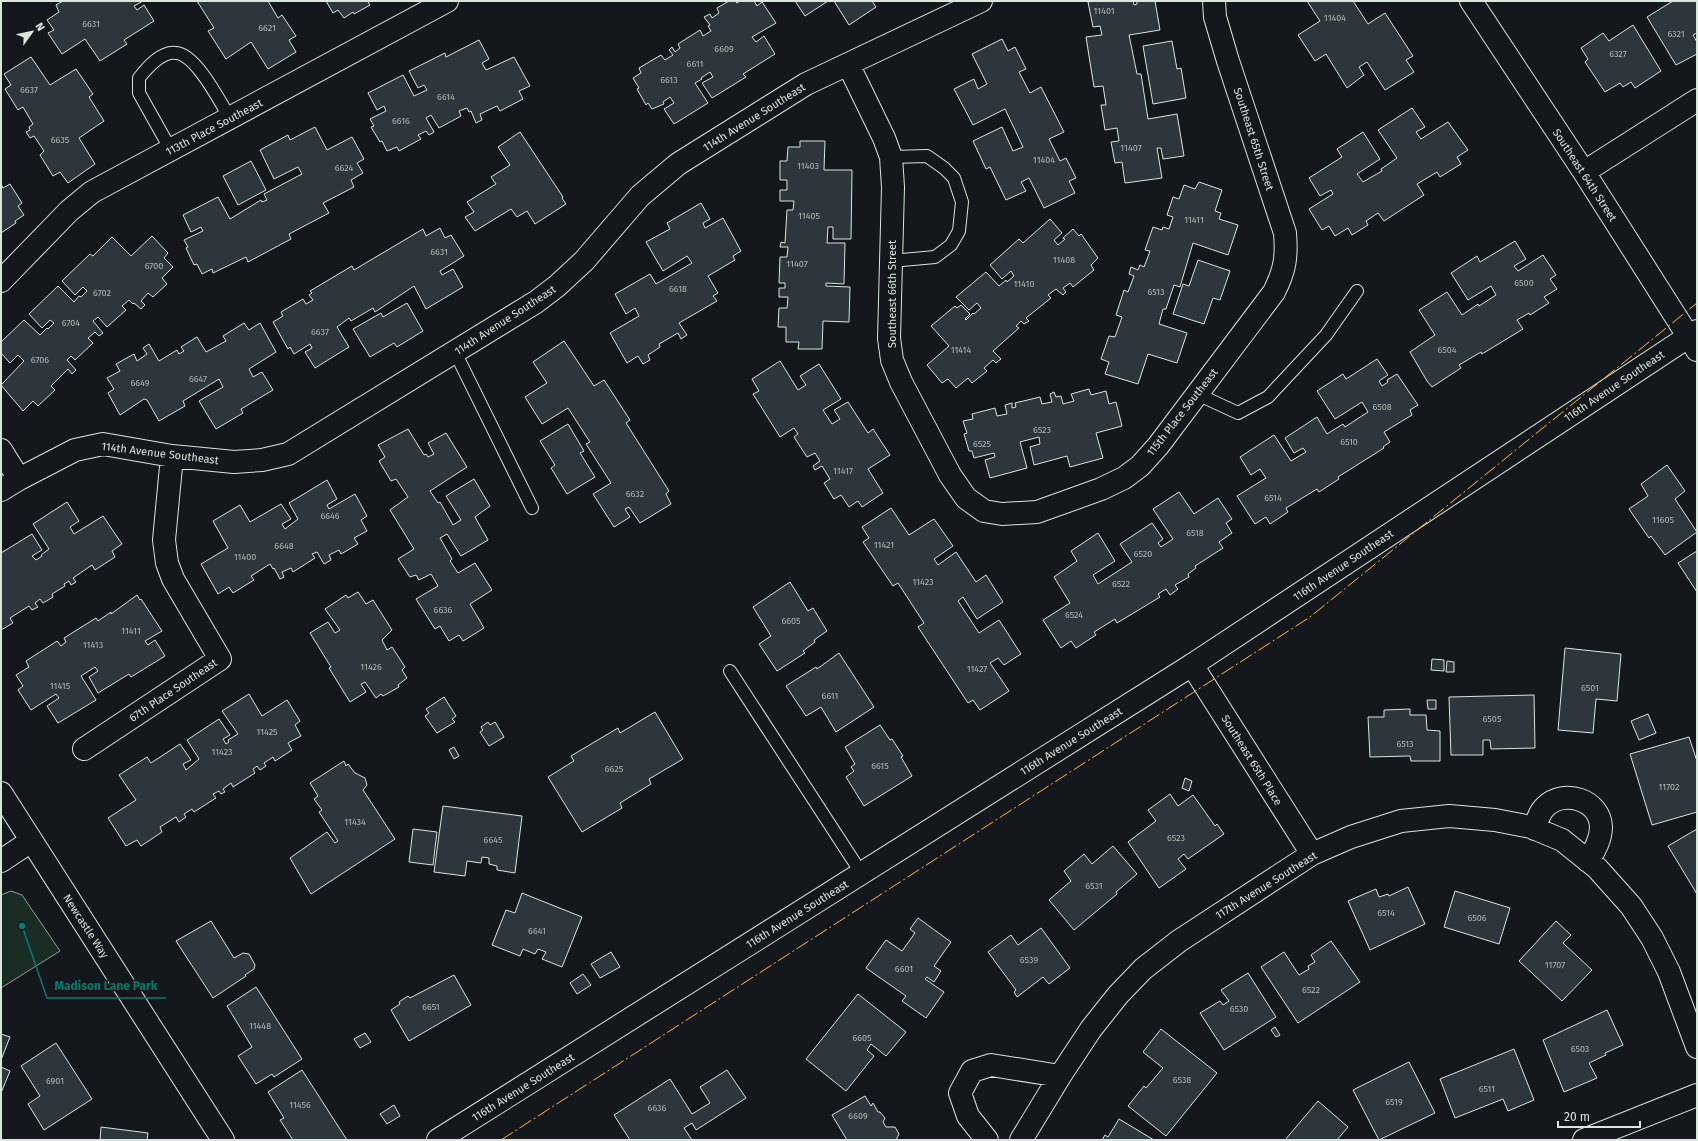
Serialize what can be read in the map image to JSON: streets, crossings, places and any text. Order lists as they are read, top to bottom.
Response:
{
  "streets": {
    "street": [
      "114th Avenue Southeast",
      "113th Place Southeast",
      "Southeast 65th Street",
      "Southeast 64th Street",
      "Southeast 66th Street",
      "116th Avenue Southeast",
      "115th Place Southeast",
      "67th Place Southeast",
      "Southeast 65th Place",
      "117th Avenue Southeast",
      "Newcastle Way"
    ]
  },
  "crossings": [
    ["114th Avenue Southeast", "Southeast 66th Street"],
    ["114th Avenue Southeast", "67th Place Southeast"],
    ["Southeast 65th Street", "115th Place Southeast"],
    ["Southeast 64th Street", "116th Avenue Southeast"],
    ["Southeast 66th Street", "115th Place Southeast"],
    ["116th Avenue Southeast", "Southeast 65th Place"],
    ["Southeast 65th Place", "117th Avenue Southeast"]
  ],
  "places": ["Madison Lane Park"],
  "house_numbers": [
    "11401",
    "11404",
    "6631",
    "6621",
    "6321",
    "6609",
    "6327",
    "6611",
    "6613",
    "6637",
    "6614",
    "6616",
    "6635",
    "11407",
    "11404",
    "11403",
    "6624",
    "11405",
    "11411",
    "6631",
    "11408",
    "11407",
    "6700",
    "6500",
    "11410",
    "6618",
    "6513",
    "6702",
    "6704",
    "6637",
    "11414",
    "6504",
    "6706",
    "6647",
    "6649",
    "6508",
    "6523",
    "6510",
    "6525",
    "11417",
    "6632",
    "6514",
    "6646",
    "11605",
    "6518",
    "11421",
    "6648",
    "6520",
    "11400",
    "11423",
    "6522",
    "6636",
    "6524",
    "6605",
    "11411",
    "11413",
    "11426",
    "11427",
    "11415",
    "6501",
    "6611",
    "6505",
    "11425",
    "6513",
    "11423",
    "6615",
    "6625",
    "11702",
    "11434",
    "6523",
    "6645",
    "6531",
    "6514",
    "6506",
    "6641",
    "6539",
    "11707",
    "6601",
    "6522",
    "6651",
    "6530",
    "11448",
    "6605",
    "6503",
    "6538",
    "6901",
    "6511",
    "6519",
    "11456",
    "6636",
    "6609"
  ],
  "scale_bar": "20 m",
  "north": "top right"
}
